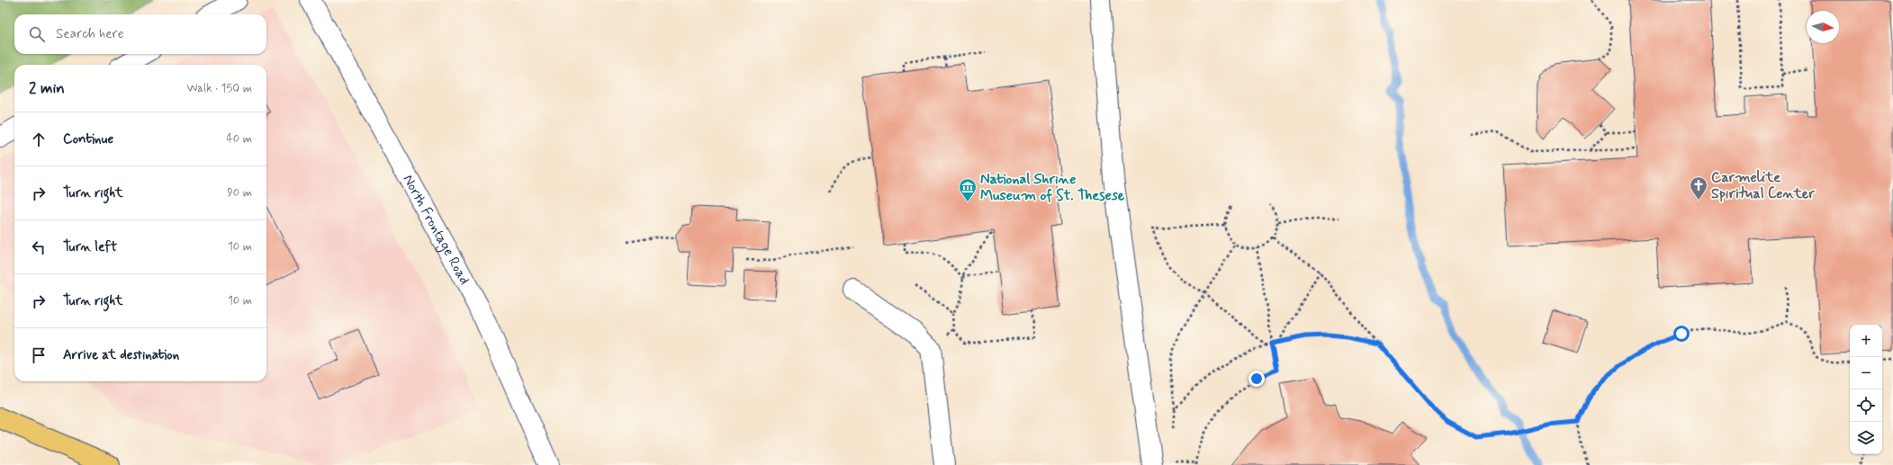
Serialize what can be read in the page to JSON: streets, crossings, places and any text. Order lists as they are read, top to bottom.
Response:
{
  "streets": {
    "street": ["North Frontage Road"]
  },
  "places": {
    "church": ["Carmelite Spiritual Center"],
    "museum": ["National Shrine Museum of St. Thesese"]
  },
  "north": "right",
  "page": {
    "search": "Search here",
    "heading": ["2 min", "Walk · 150 m"],
    "list": [
      ["Continue", "40 m"],
      ["Turn right", "90 m"],
      ["Turn left", "10 m"],
      ["Turn right", "10 m"],
      "Arrive at destination"
    ],
    "map_buttons": ["+", "−"]
  }
}
